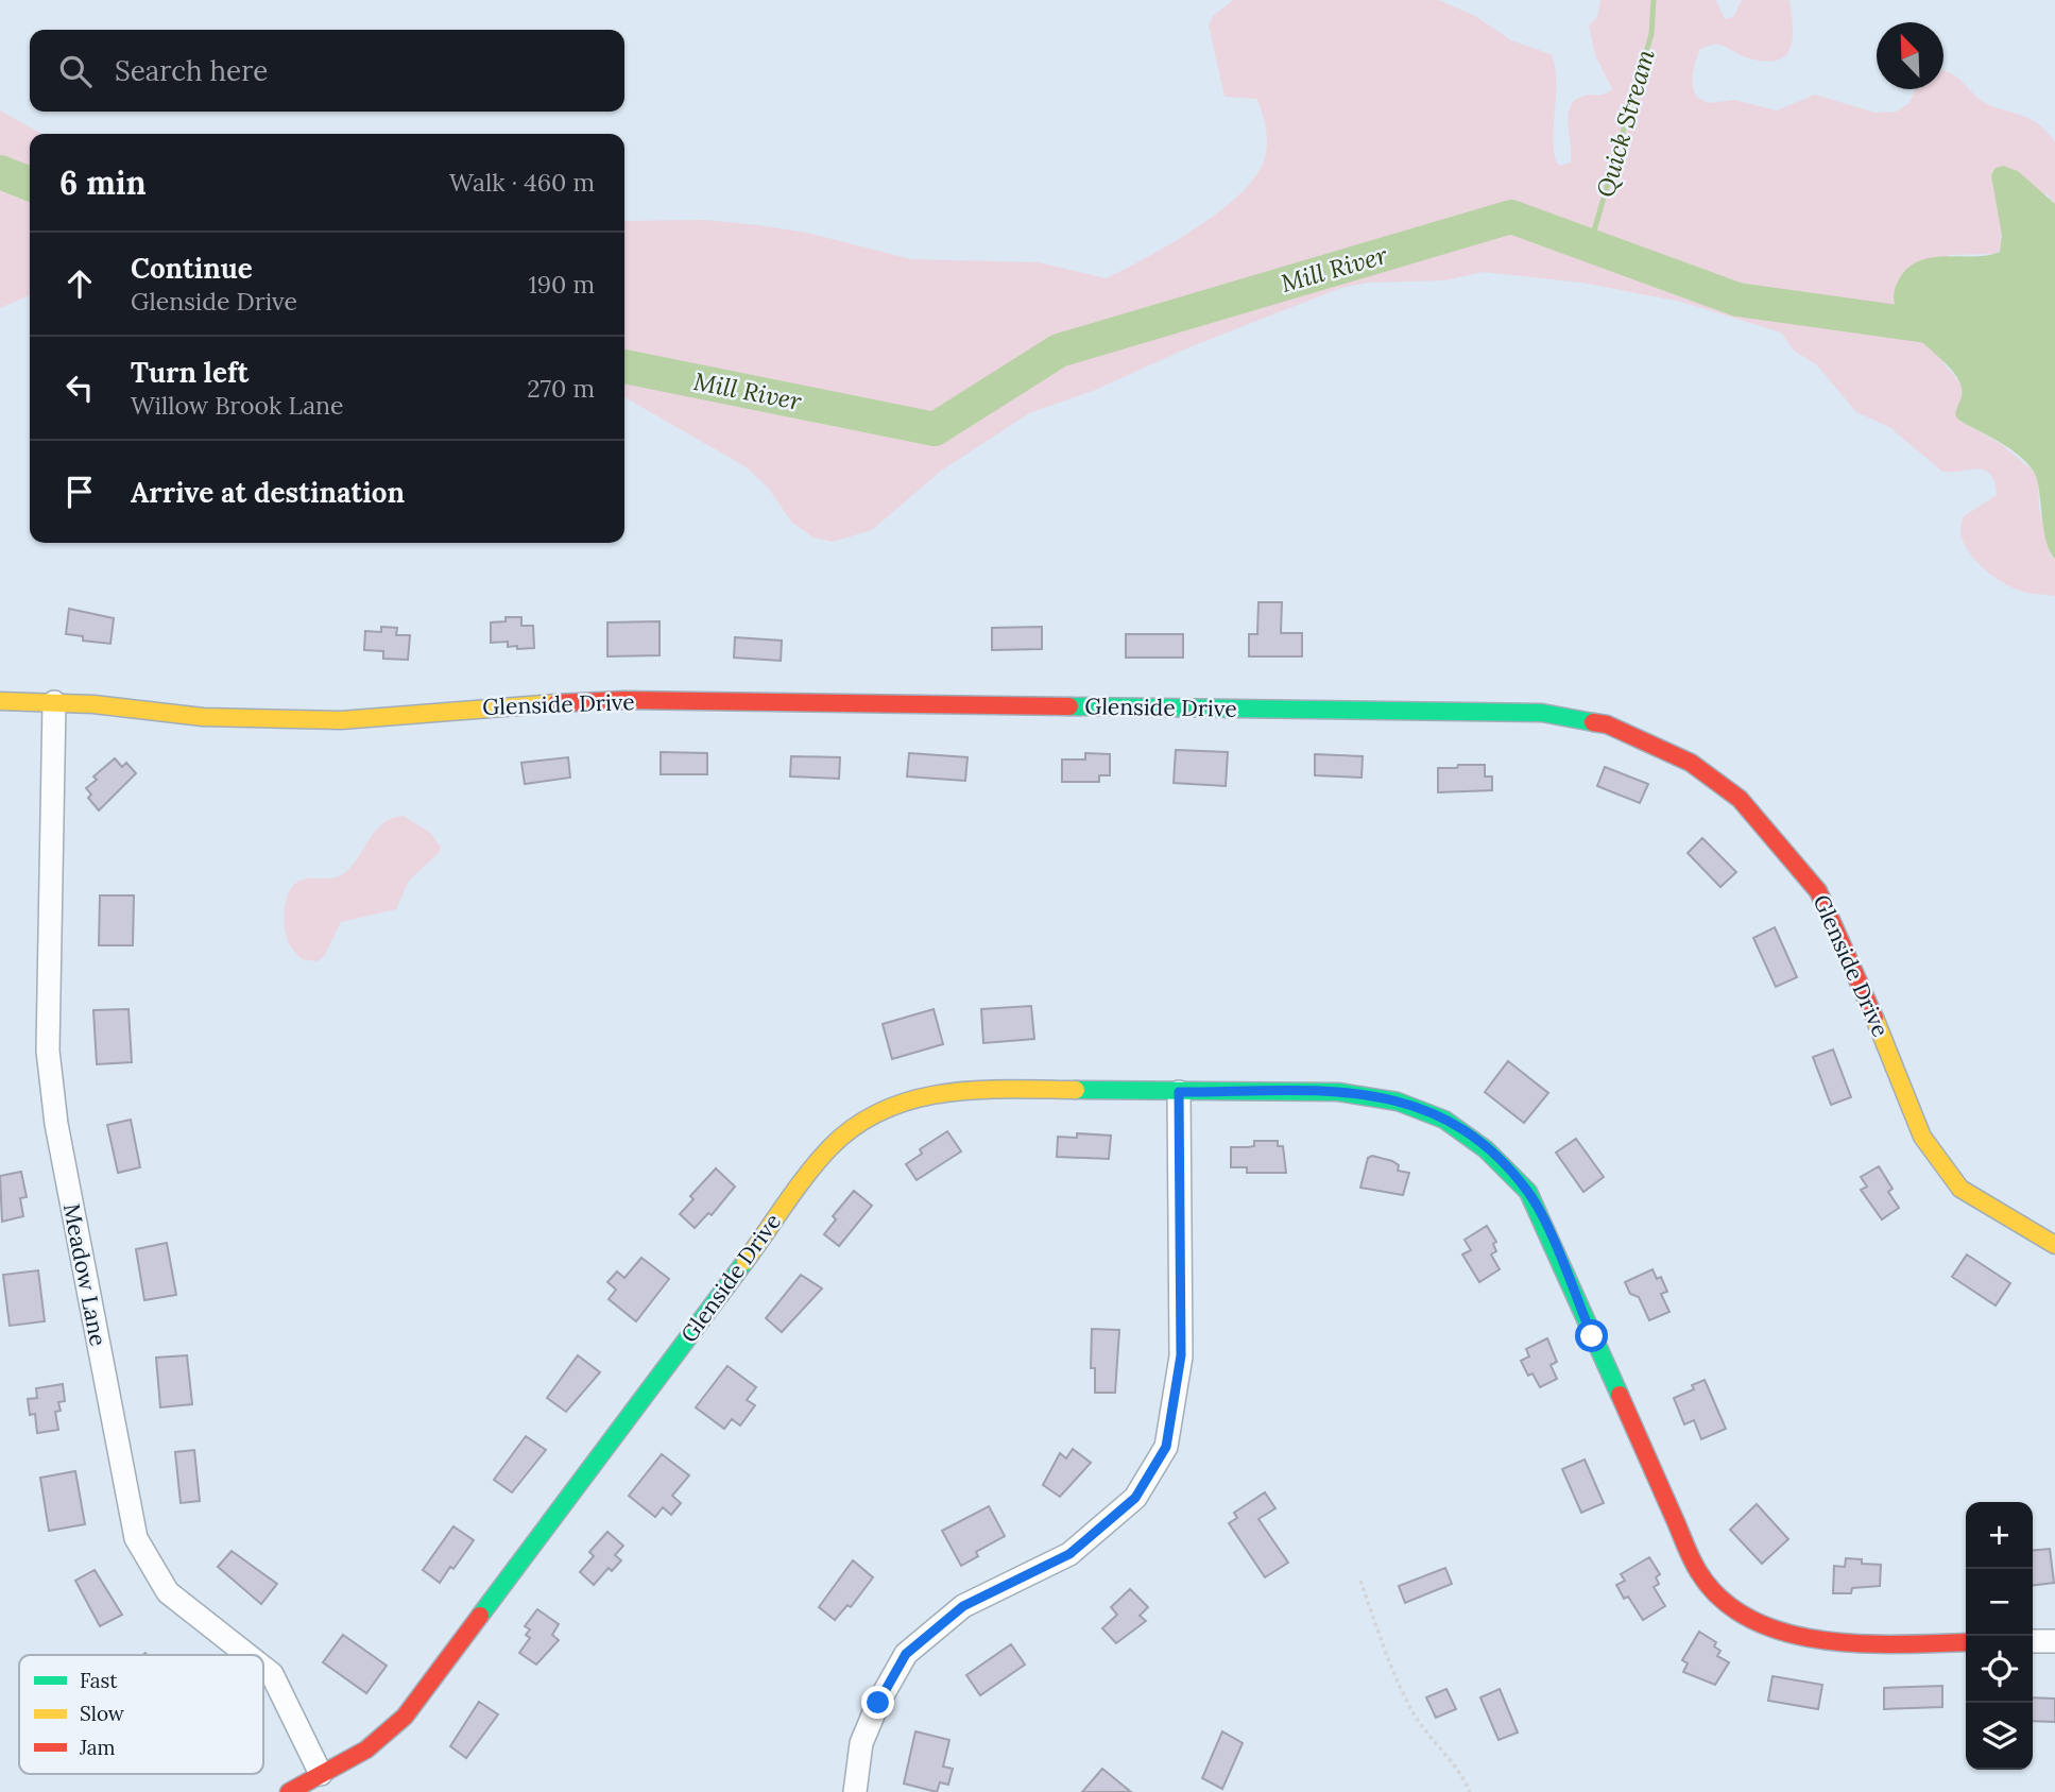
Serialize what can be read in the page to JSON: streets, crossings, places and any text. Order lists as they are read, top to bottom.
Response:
{
  "streets": {
    "street": ["Glenside Drive", "Meadow Lane"]
  },
  "crossings": [
    ["Glenside Drive", "Meadow Lane"]
  ],
  "water": ["Quick Stream", "Mill River"],
  "legend": ["Fast", "Slow", "Jam"],
  "north": "top left",
  "page": {
    "search": "Search here",
    "heading": ["6 min", "Walk · 460 m"],
    "list": [
      ["Continue", "Glenside Drive", "190 m"],
      ["Turn left", "Willow Brook Lane", "270 m"],
      "Arrive at destination"
    ],
    "map_buttons": ["+", "−"]
  }
}
